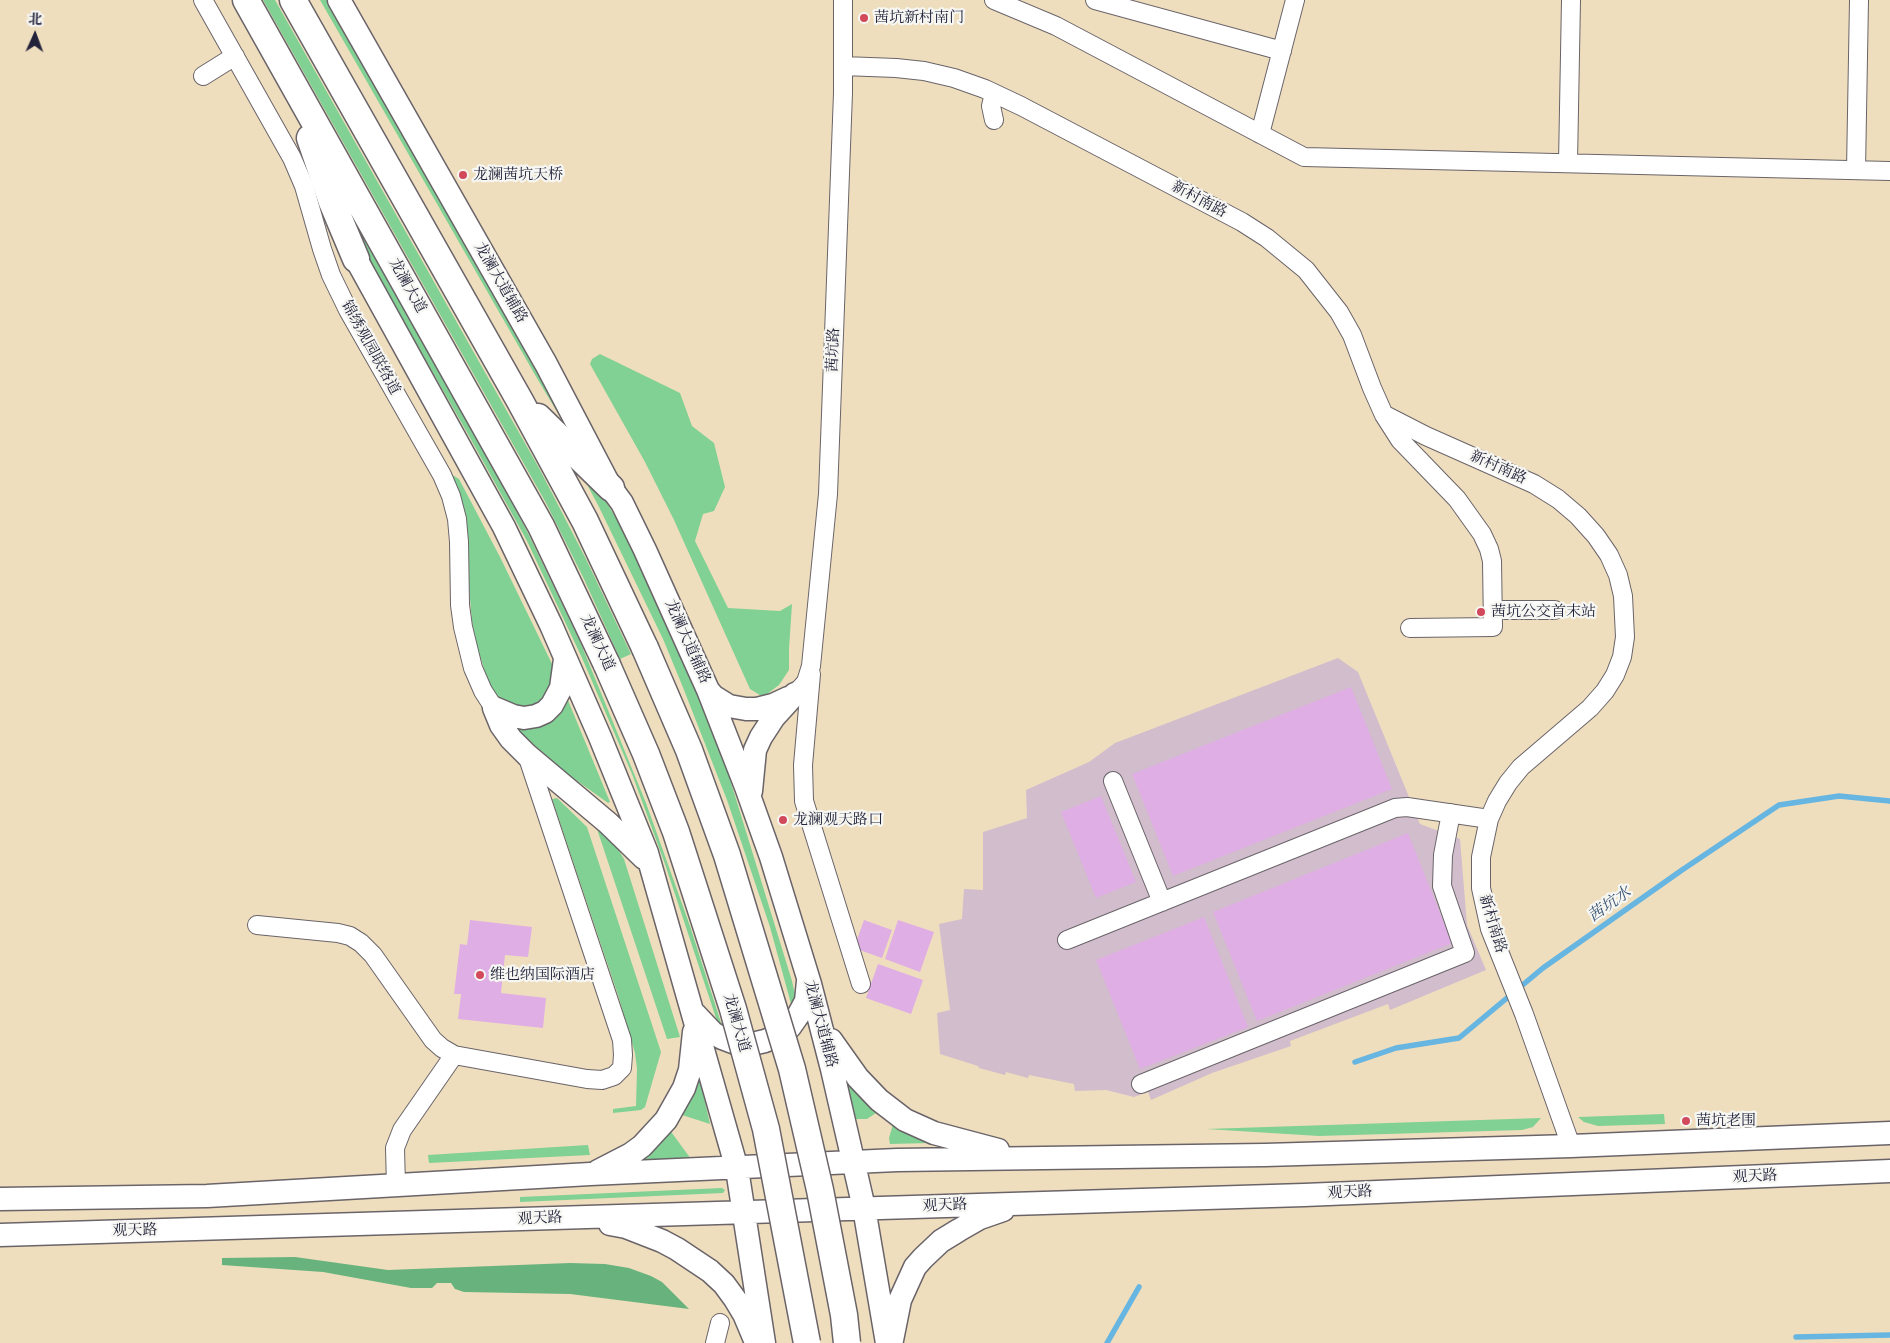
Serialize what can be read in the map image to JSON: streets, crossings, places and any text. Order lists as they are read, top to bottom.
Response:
{
  "streets": {
    "highway": ["龙澜大道"],
    "main road": ["龙澜大道辅路", "观天路"],
    "street": ["新村南路", "锦绣观园联络道", "茜坑路"]
  },
  "crossings": [
    ["新村南路", "茜坑路"],
    ["龙澜大道辅路", "观天路"]
  ],
  "water": ["茜坑水"],
  "places": [
    "茜坑新村南门",
    "龙澜茜坑天桥",
    "茜坑公交首末站",
    "龙澜观天路口",
    "维也纳国际酒店",
    "茜坑老围"
  ],
  "north": "top"
}
